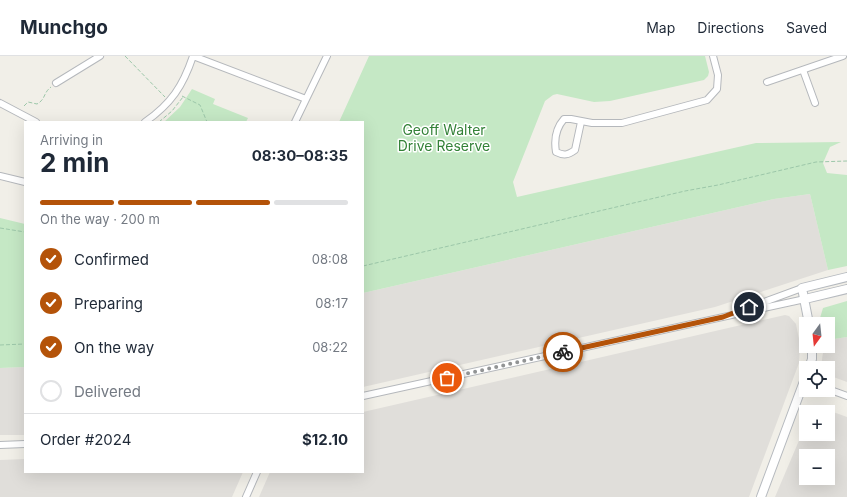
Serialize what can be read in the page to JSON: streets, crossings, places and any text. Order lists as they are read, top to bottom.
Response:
{
  "parks": ["Geoff Walter Drive Reserve"],
  "north": "bottom",
  "page": {
    "header": "Munchgo",
    "nav": ["Map", "Directions", "Saved"],
    "heading": ["2 min", "Arriving in", "08:30–08:35"],
    "panel": ["Order #2024", "$12.10"],
    "bar": "On the way · 200 m",
    "list": [
      ["Confirmed", "08:08"],
      ["Preparing", "08:17"],
      ["On the way", "08:22"],
      "Delivered"
    ],
    "map_buttons": ["+", "−"]
  }
}
